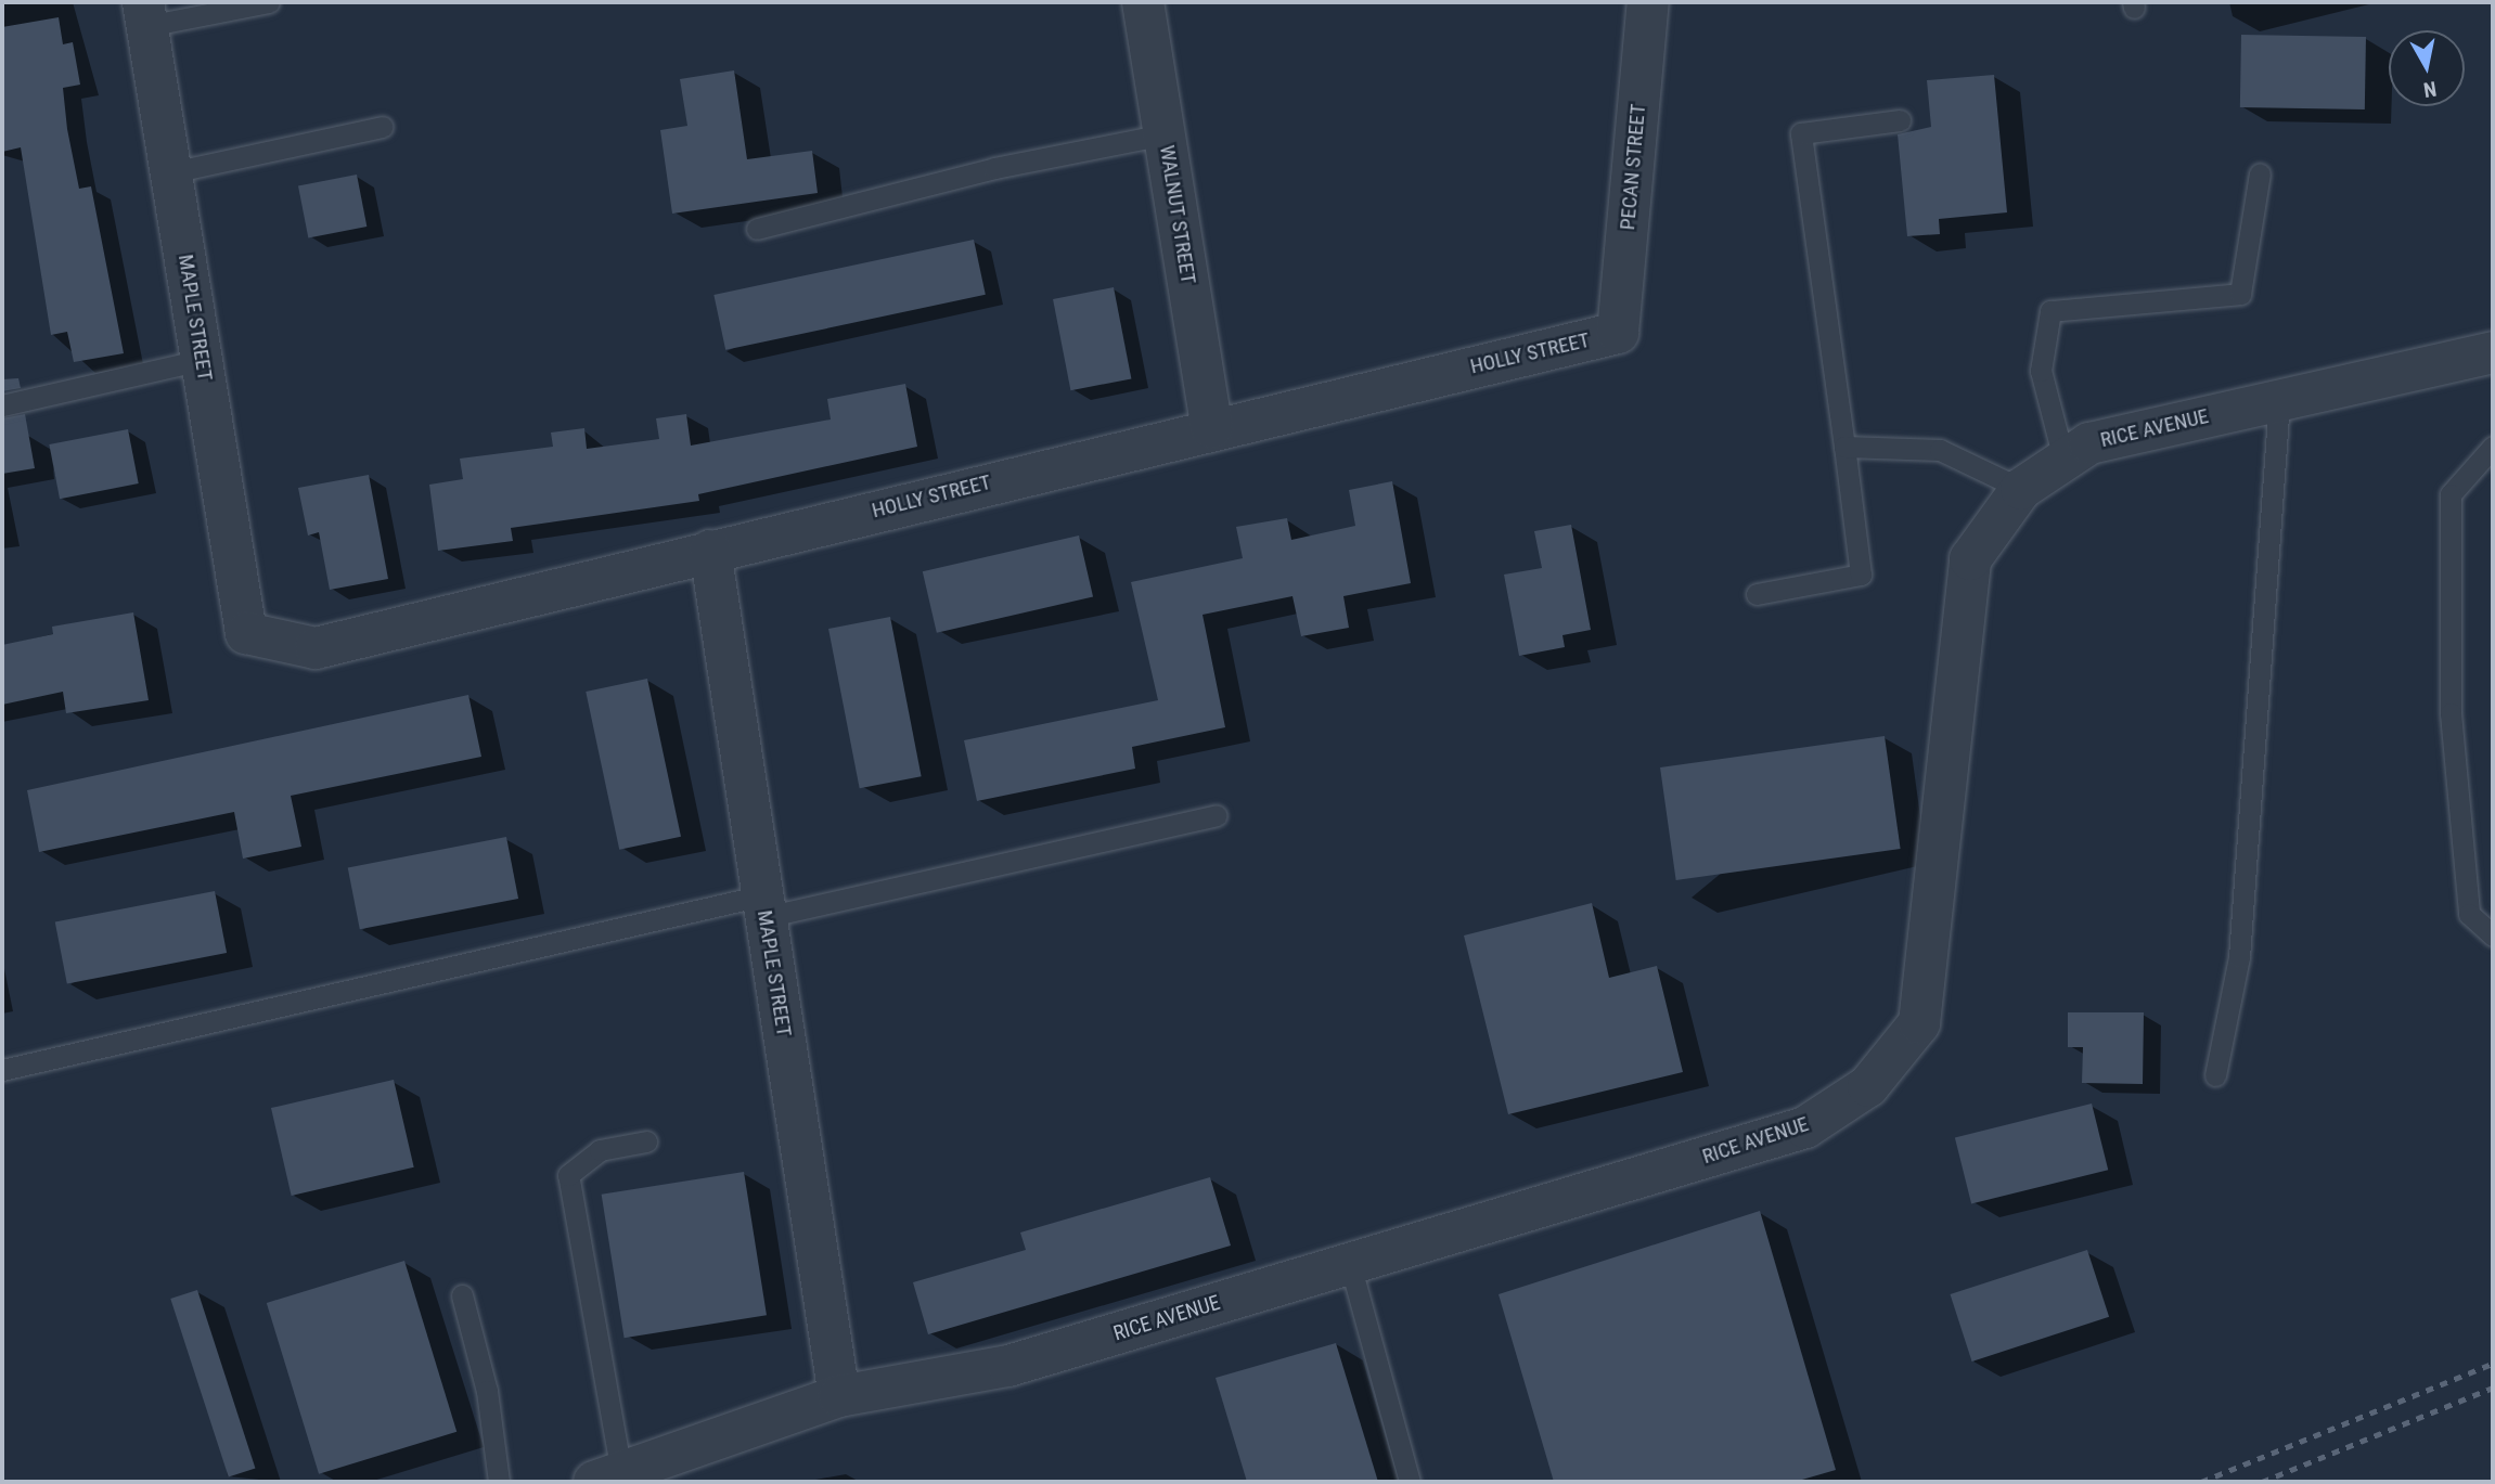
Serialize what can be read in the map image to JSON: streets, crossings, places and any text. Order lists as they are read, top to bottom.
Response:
{
  "streets": {
    "street": [
      "PECAN STREET",
      "WALNUT STREET",
      "MAPLE STREET",
      "HOLLY STREET",
      "RICE AVENUE"
    ]
  },
  "crossings": [
    ["PECAN STREET", "HOLLY STREET"],
    ["WALNUT STREET", "HOLLY STREET"],
    ["MAPLE STREET", "HOLLY STREET"],
    ["MAPLE STREET", "RICE AVENUE"]
  ],
  "north": "bottom"
}
